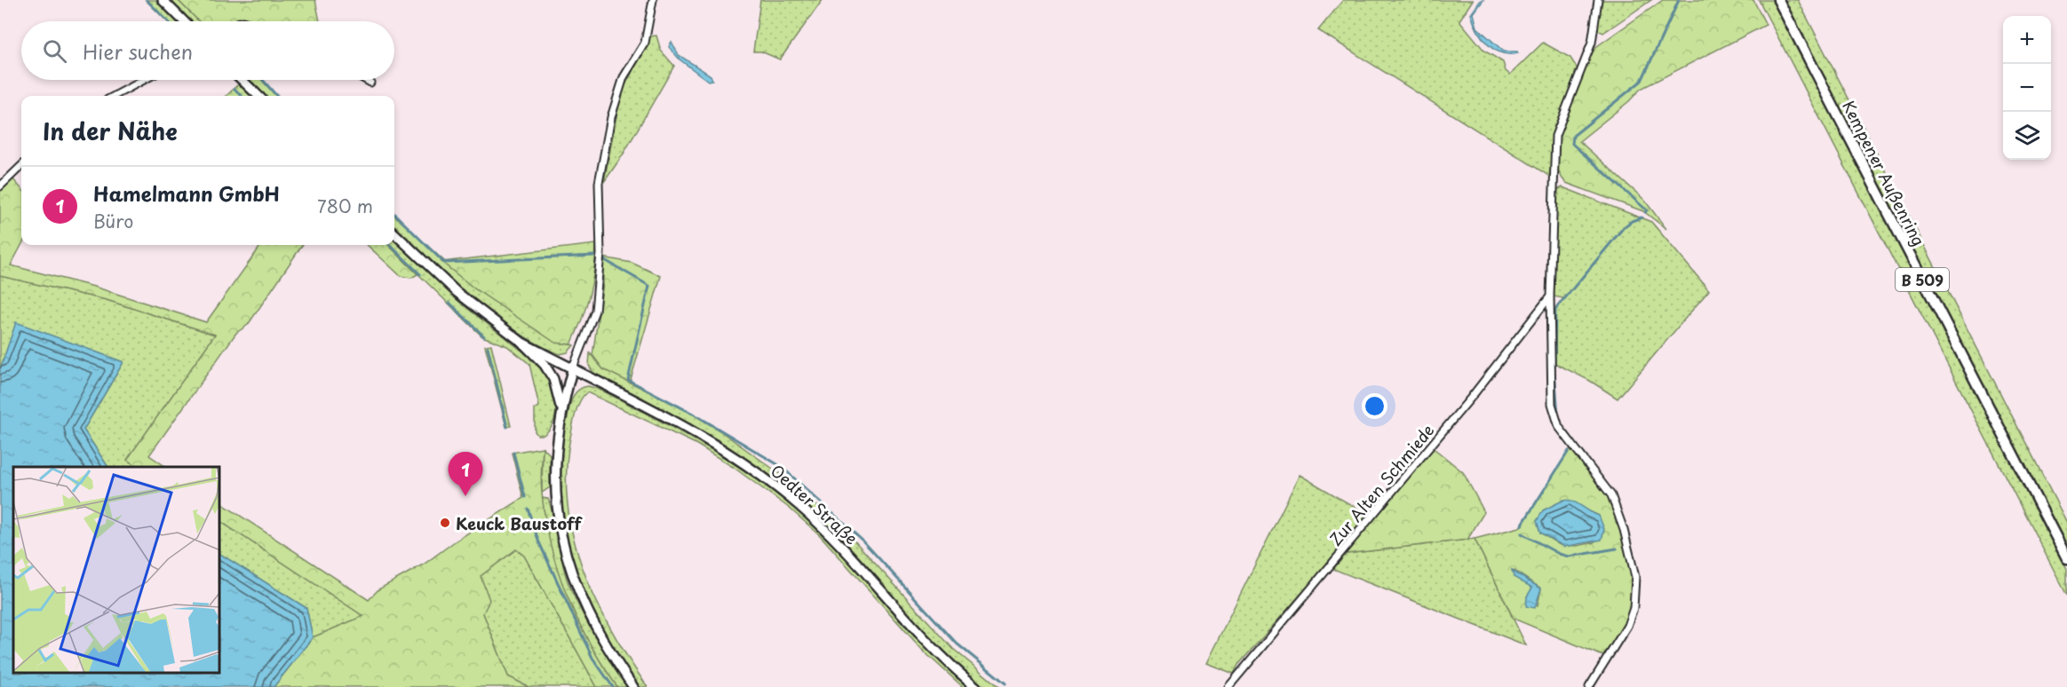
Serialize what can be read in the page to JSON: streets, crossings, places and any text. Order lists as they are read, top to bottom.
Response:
{
  "streets": {
    "main road": ["Kempener Außenring", "B 509", "Oedter Straße"],
    "street": ["Zur Alten Schmiede"]
  },
  "places": ["Keuck Baustoff"],
  "page": {
    "map_buttons": ["+", "−"],
    "search": "Hier suchen",
    "heading": "In der Nähe",
    "list": [
      {
        "mark": "1",
        "name": "Hamelmann GmbH",
        "note": "Büro",
        "value": "780 m"
      }
    ],
    "pins": "1"
  }
}
